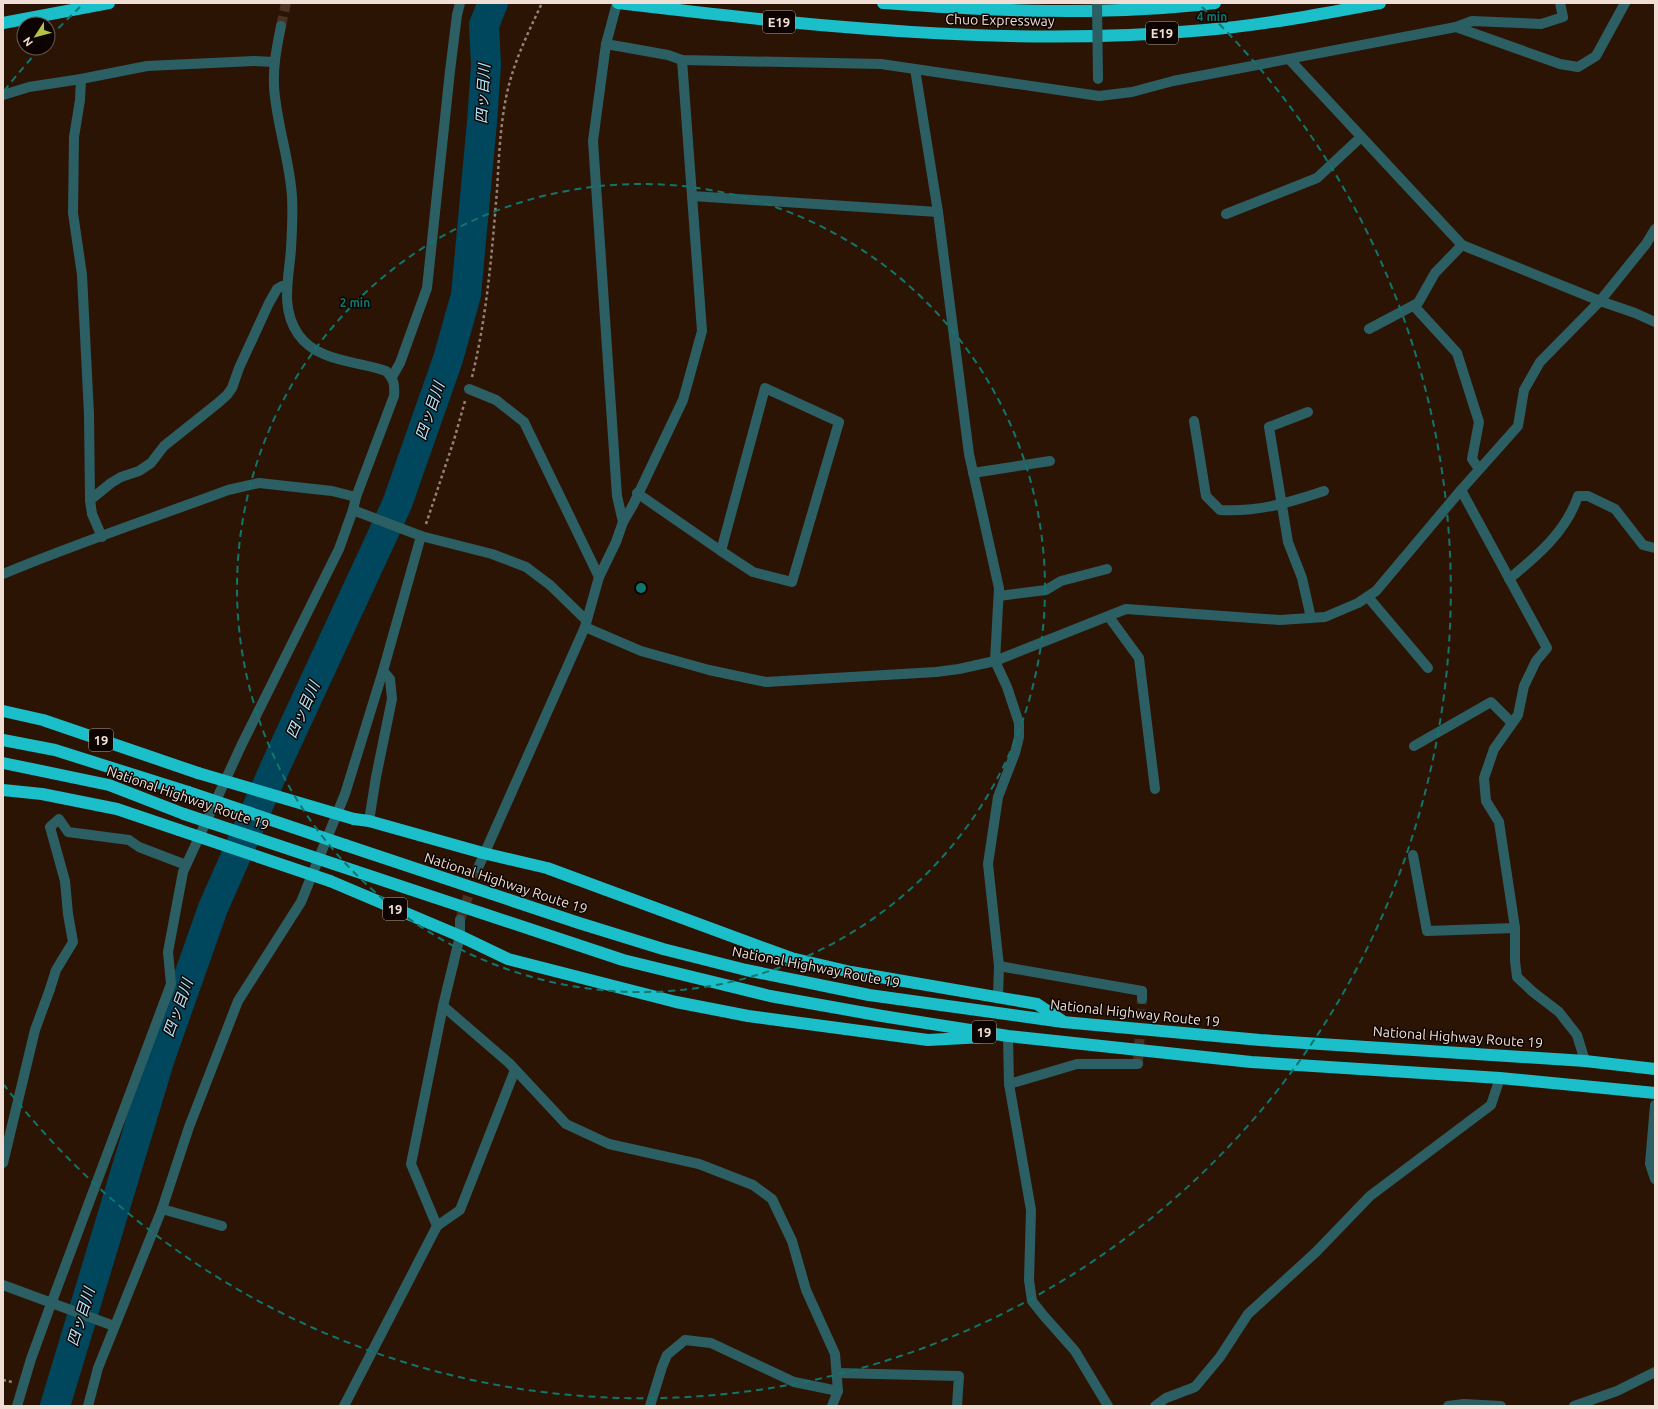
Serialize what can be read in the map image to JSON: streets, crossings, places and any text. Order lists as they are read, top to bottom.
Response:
{
  "streets": {
    "highway": [
      "Chuo Expressway",
      "E19",
      "19",
      "National Highway Route 19"
    ]
  },
  "crossings": [
    ["19", "National Highway Route 19"]
  ],
  "water": ["四ッ目川"],
  "north": "bottom left",
  "rings": ["4 min", "2 min"]
}
